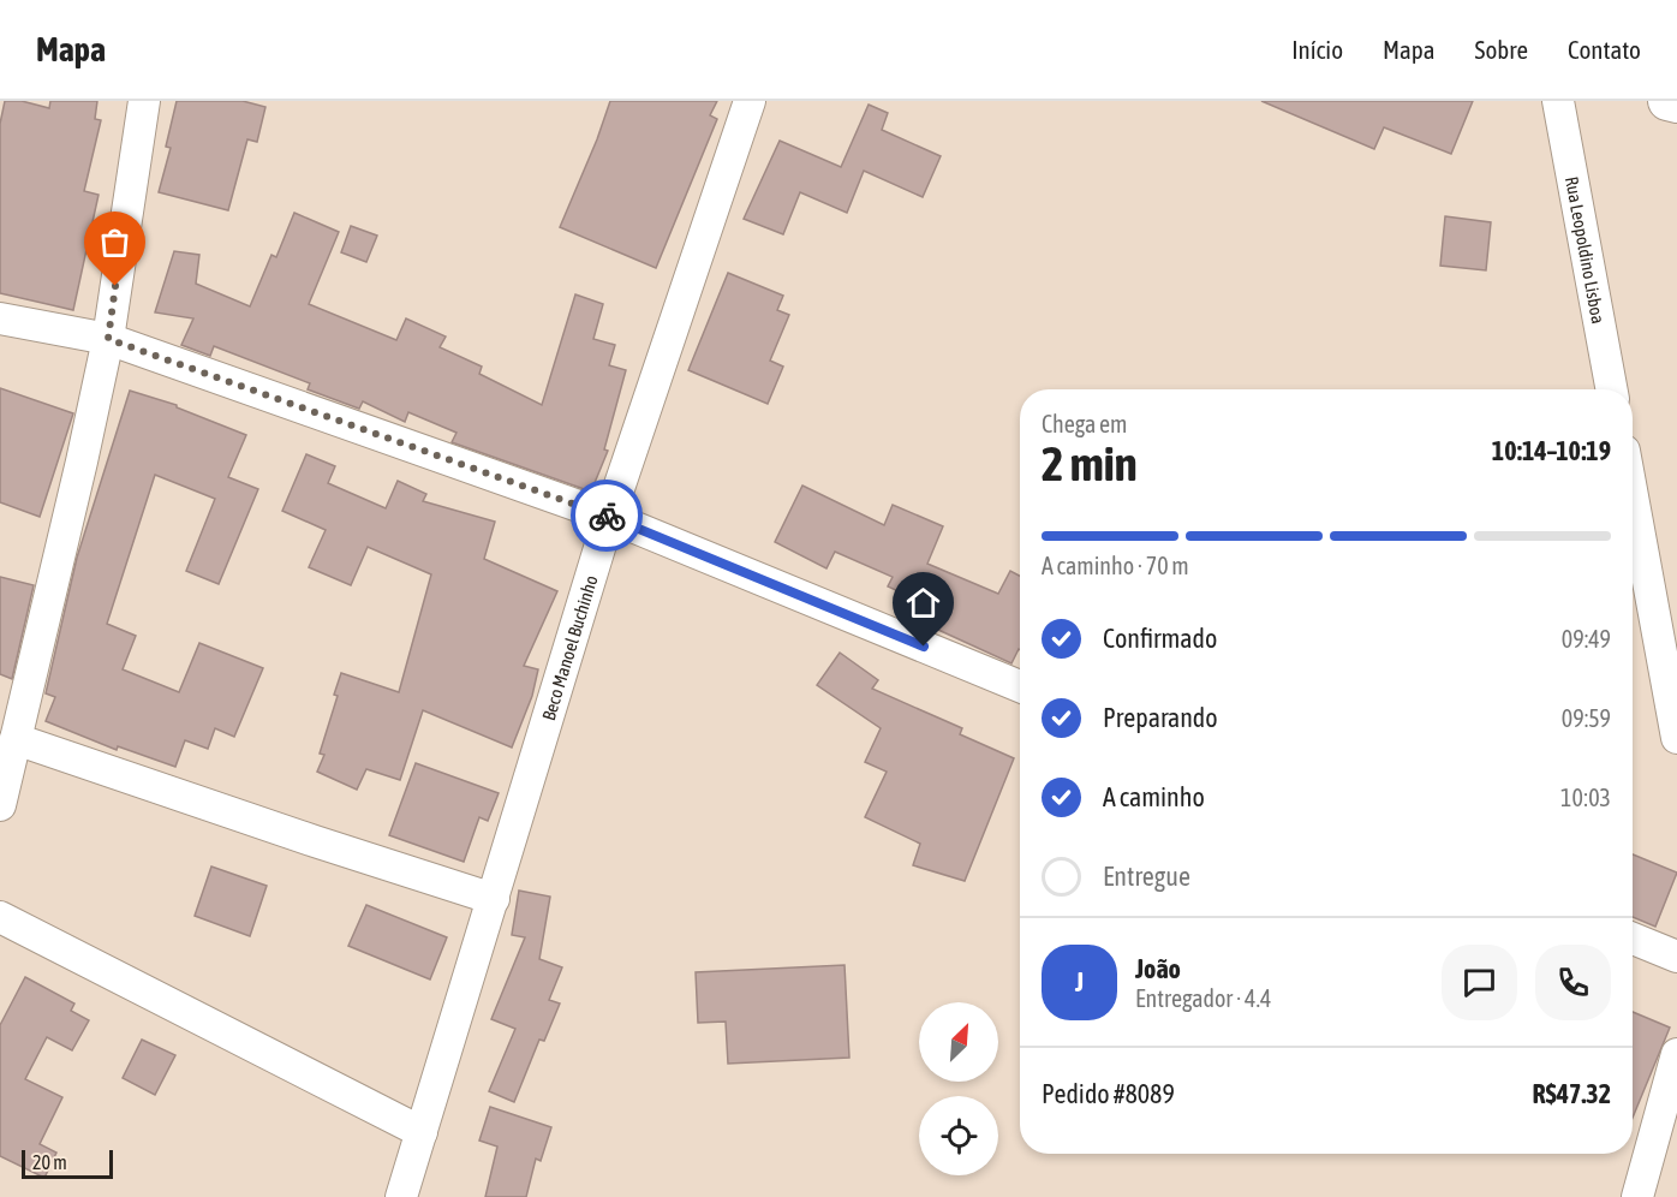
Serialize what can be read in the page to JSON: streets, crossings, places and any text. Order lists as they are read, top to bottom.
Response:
{
  "streets": {
    "street": ["Rua Leopoldino Lisboa", "Beco Manoel Buchinho"]
  },
  "scale_bar": "20 m",
  "north": "top right",
  "page": {
    "header": "Mapa",
    "nav": [
      "Início",
      "Mapa",
      "Sobre",
      "Contato"
    ],
    "heading": ["2 min", "Chega em", "10:14–10:19"],
    "panel": [
      "João",
      "Entregador · 4.4",
      "Pedido #8089",
      "R$47.32"
    ],
    "bar": "A caminho · 70 m",
    "list": [
      ["Confirmado", "09:49"],
      ["Preparando", "09:59"],
      ["A caminho", "10:03"],
      "Entregue"
    ],
    "round": "J",
    "scale": "20 m"
  }
}
